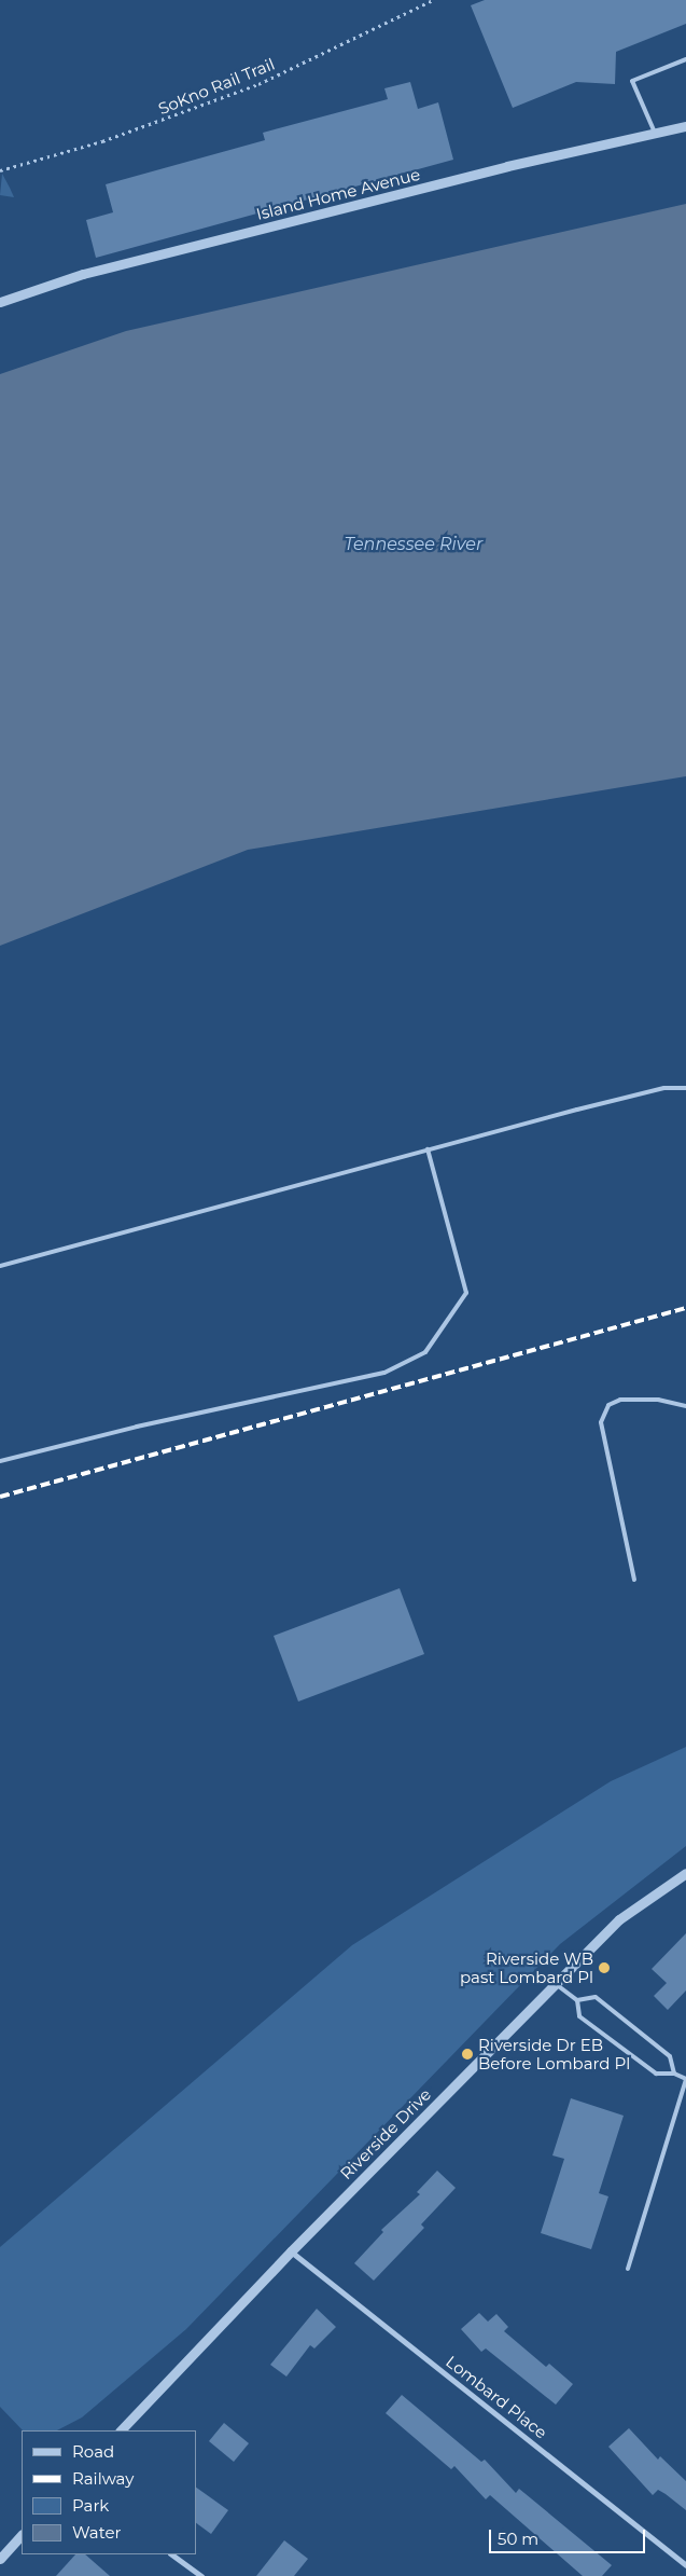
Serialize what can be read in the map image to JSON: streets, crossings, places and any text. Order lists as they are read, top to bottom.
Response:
{
  "streets": {
    "street": ["Island Home Avenue", "Riverside Drive", "Lombard Place"],
    "path": ["SoKno Rail Trail"]
  },
  "crossings": [
    ["Riverside Drive", "Lombard Place"]
  ],
  "water": ["Tennessee River"],
  "places": ["Riverside WB past Lombard Pl", "Riverside Dr EB Before Lombard Pl"],
  "legend": [
    "Road",
    "Railway",
    "Park",
    "Water"
  ],
  "scale_bar": "50 m"
}
